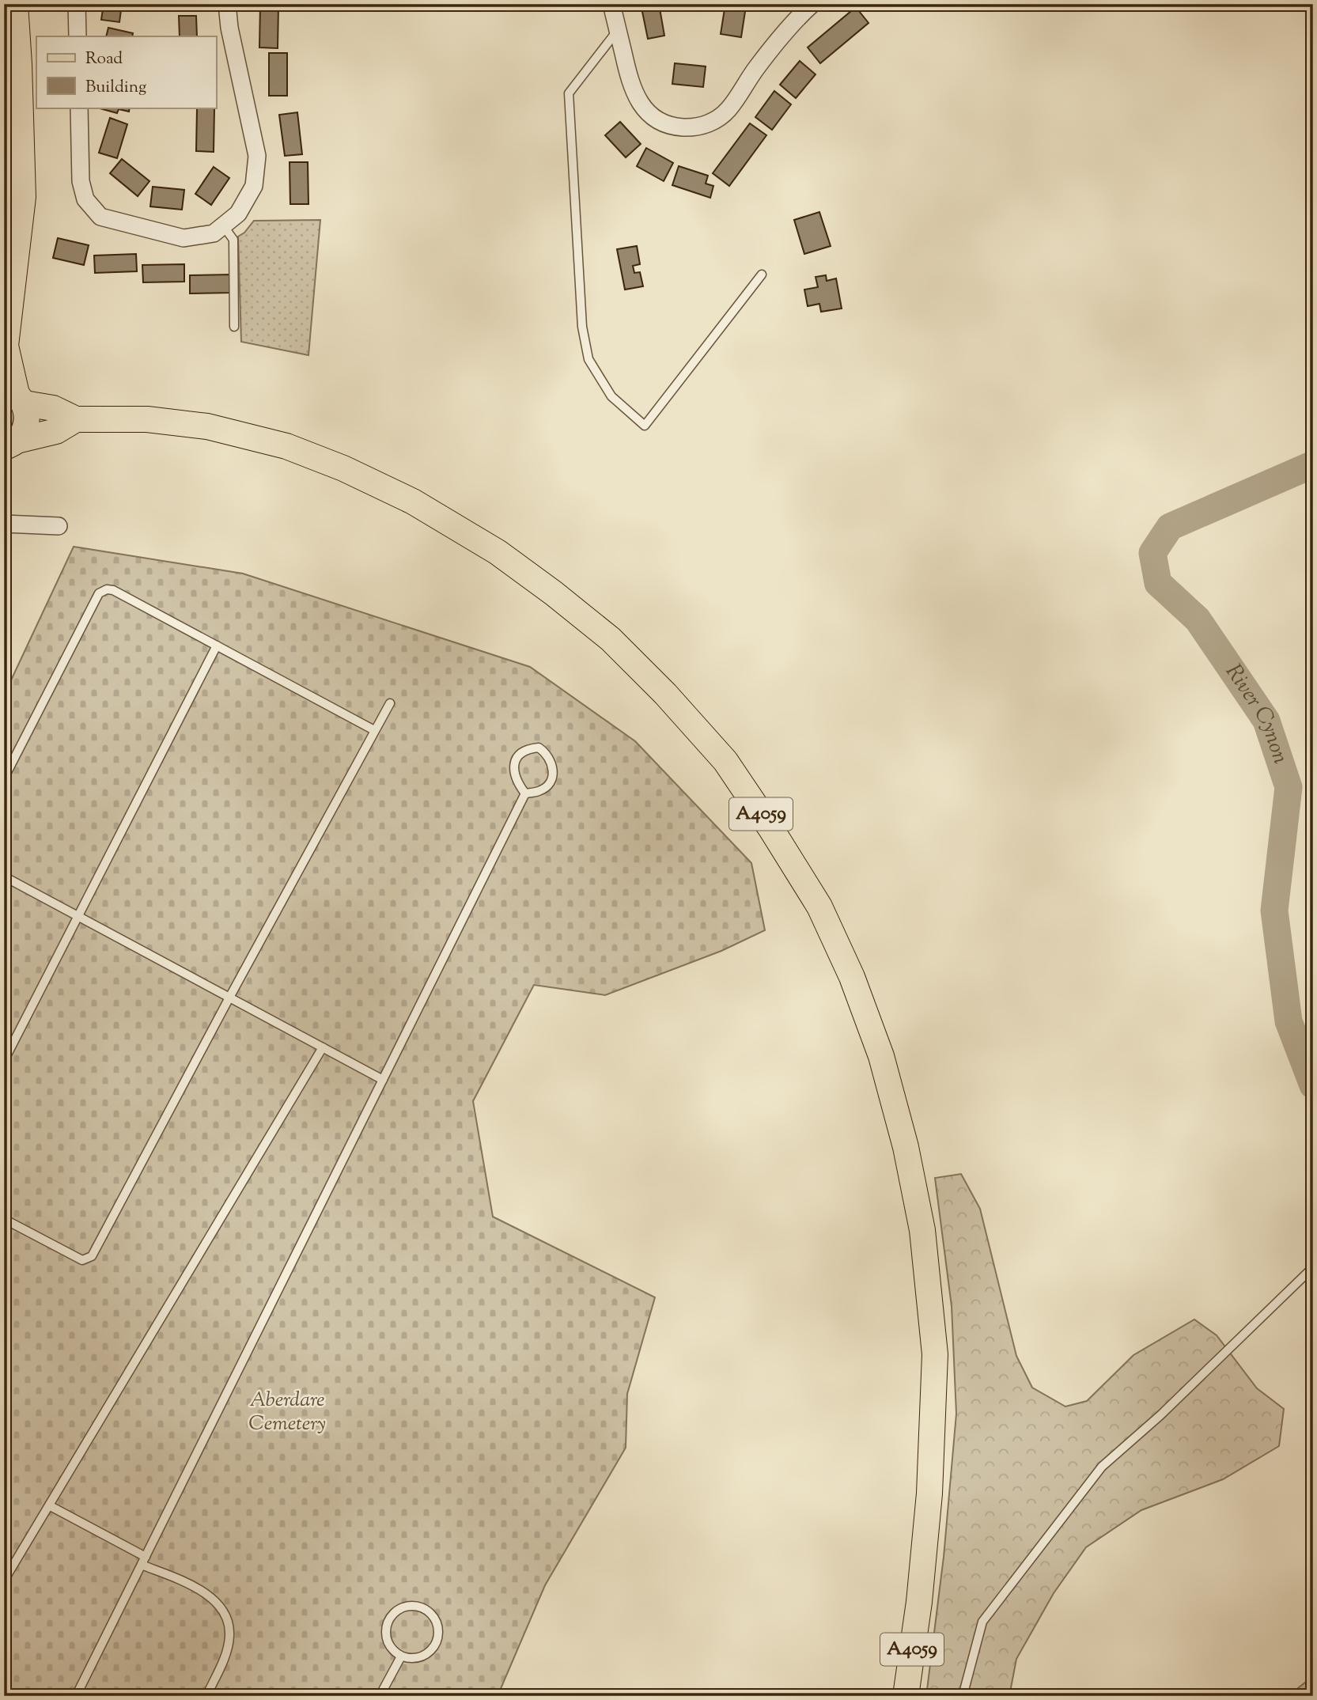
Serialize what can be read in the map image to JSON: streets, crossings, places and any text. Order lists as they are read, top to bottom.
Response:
{
  "streets": {
    "main road": ["A4059"]
  },
  "water": ["River Cynon"],
  "parks": ["Aberdare Cemetery"],
  "legend": ["Road", "Building"]
}
